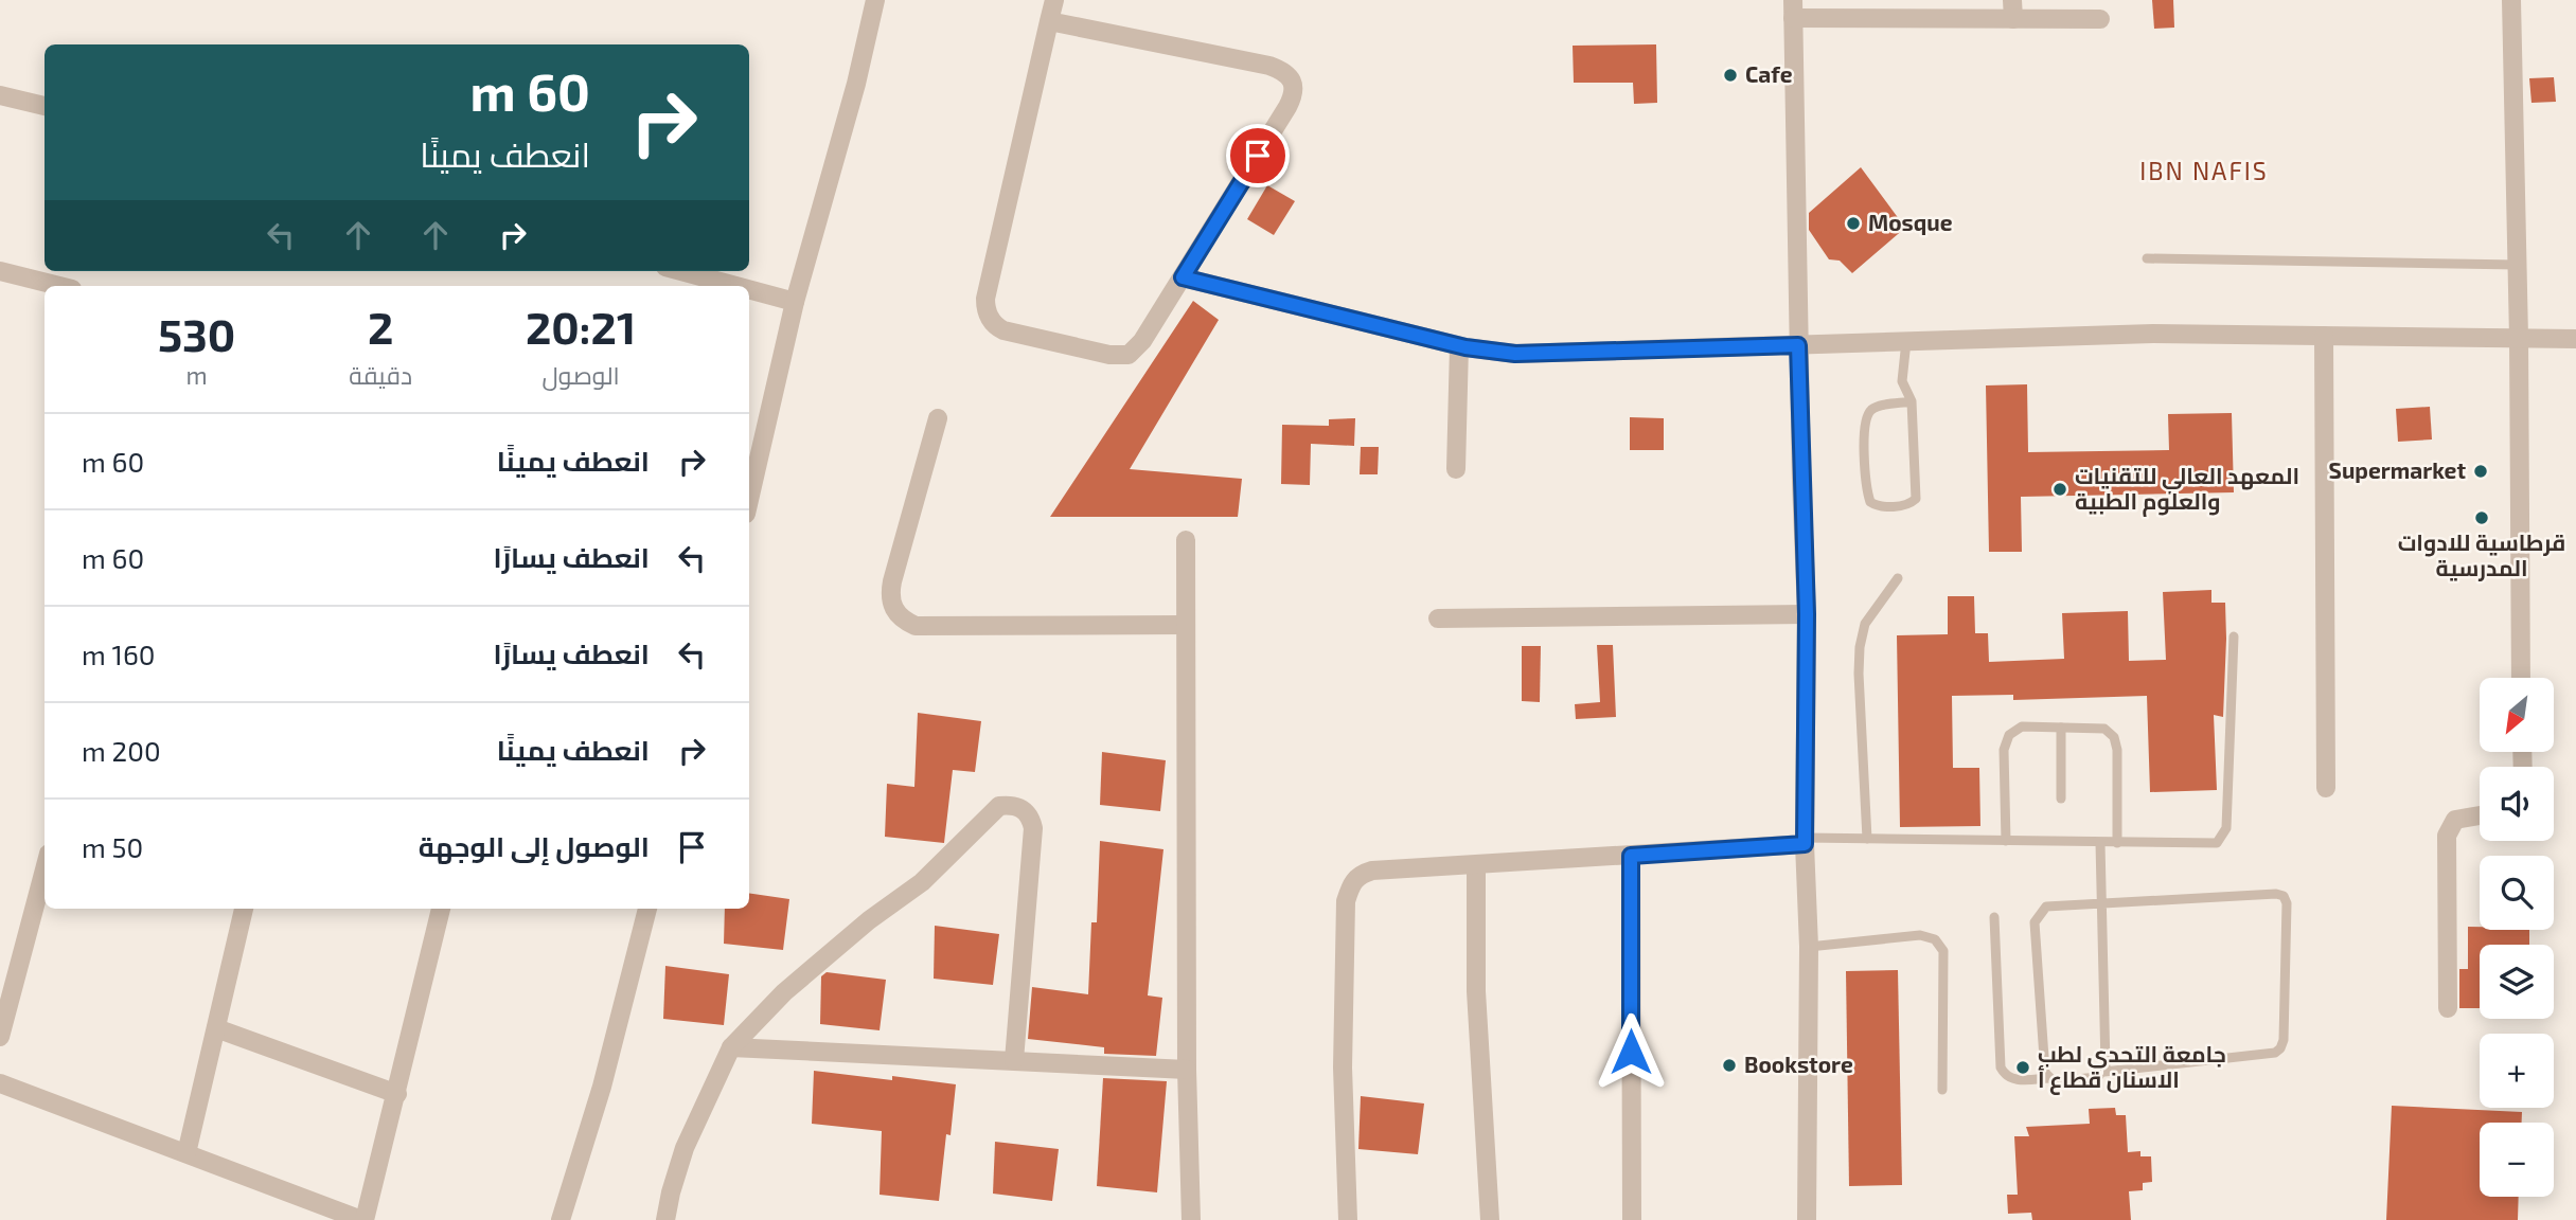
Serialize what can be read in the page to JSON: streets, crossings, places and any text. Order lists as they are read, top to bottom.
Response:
{
  "districts": ["IBN NAFIS"],
  "places": [
    "Cafe",
    "Mosque",
    "Supermarket",
    "المعهد العالي للتقنيات والعلوم الطبية",
    "قرطاسية للادوات المدرسية",
    "Bookstore",
    "جامعة التحدي لطب الاسنان قطاع أ"
  ],
  "north": "bottom left",
  "page": {
    "turn": ["60 m", "انعطف يمينًا"],
    "eta": [
      "20:21",
      "الوصول",
      "2",
      "دقيقة",
      "530",
      "m"
    ],
    "list": [
      {
        "name": "انعطف يمينًا",
        "value": "60 m"
      },
      {
        "name": "انعطف يسارًا",
        "value": "60 m"
      },
      {
        "name": "انعطف يسارًا",
        "value": "160 m"
      },
      {
        "name": "انعطف يمينًا",
        "value": "200 m"
      },
      {
        "name": "الوصول إلى الوجهة",
        "value": "50 m"
      }
    ],
    "map_buttons": ["+", "−"]
  }
}
